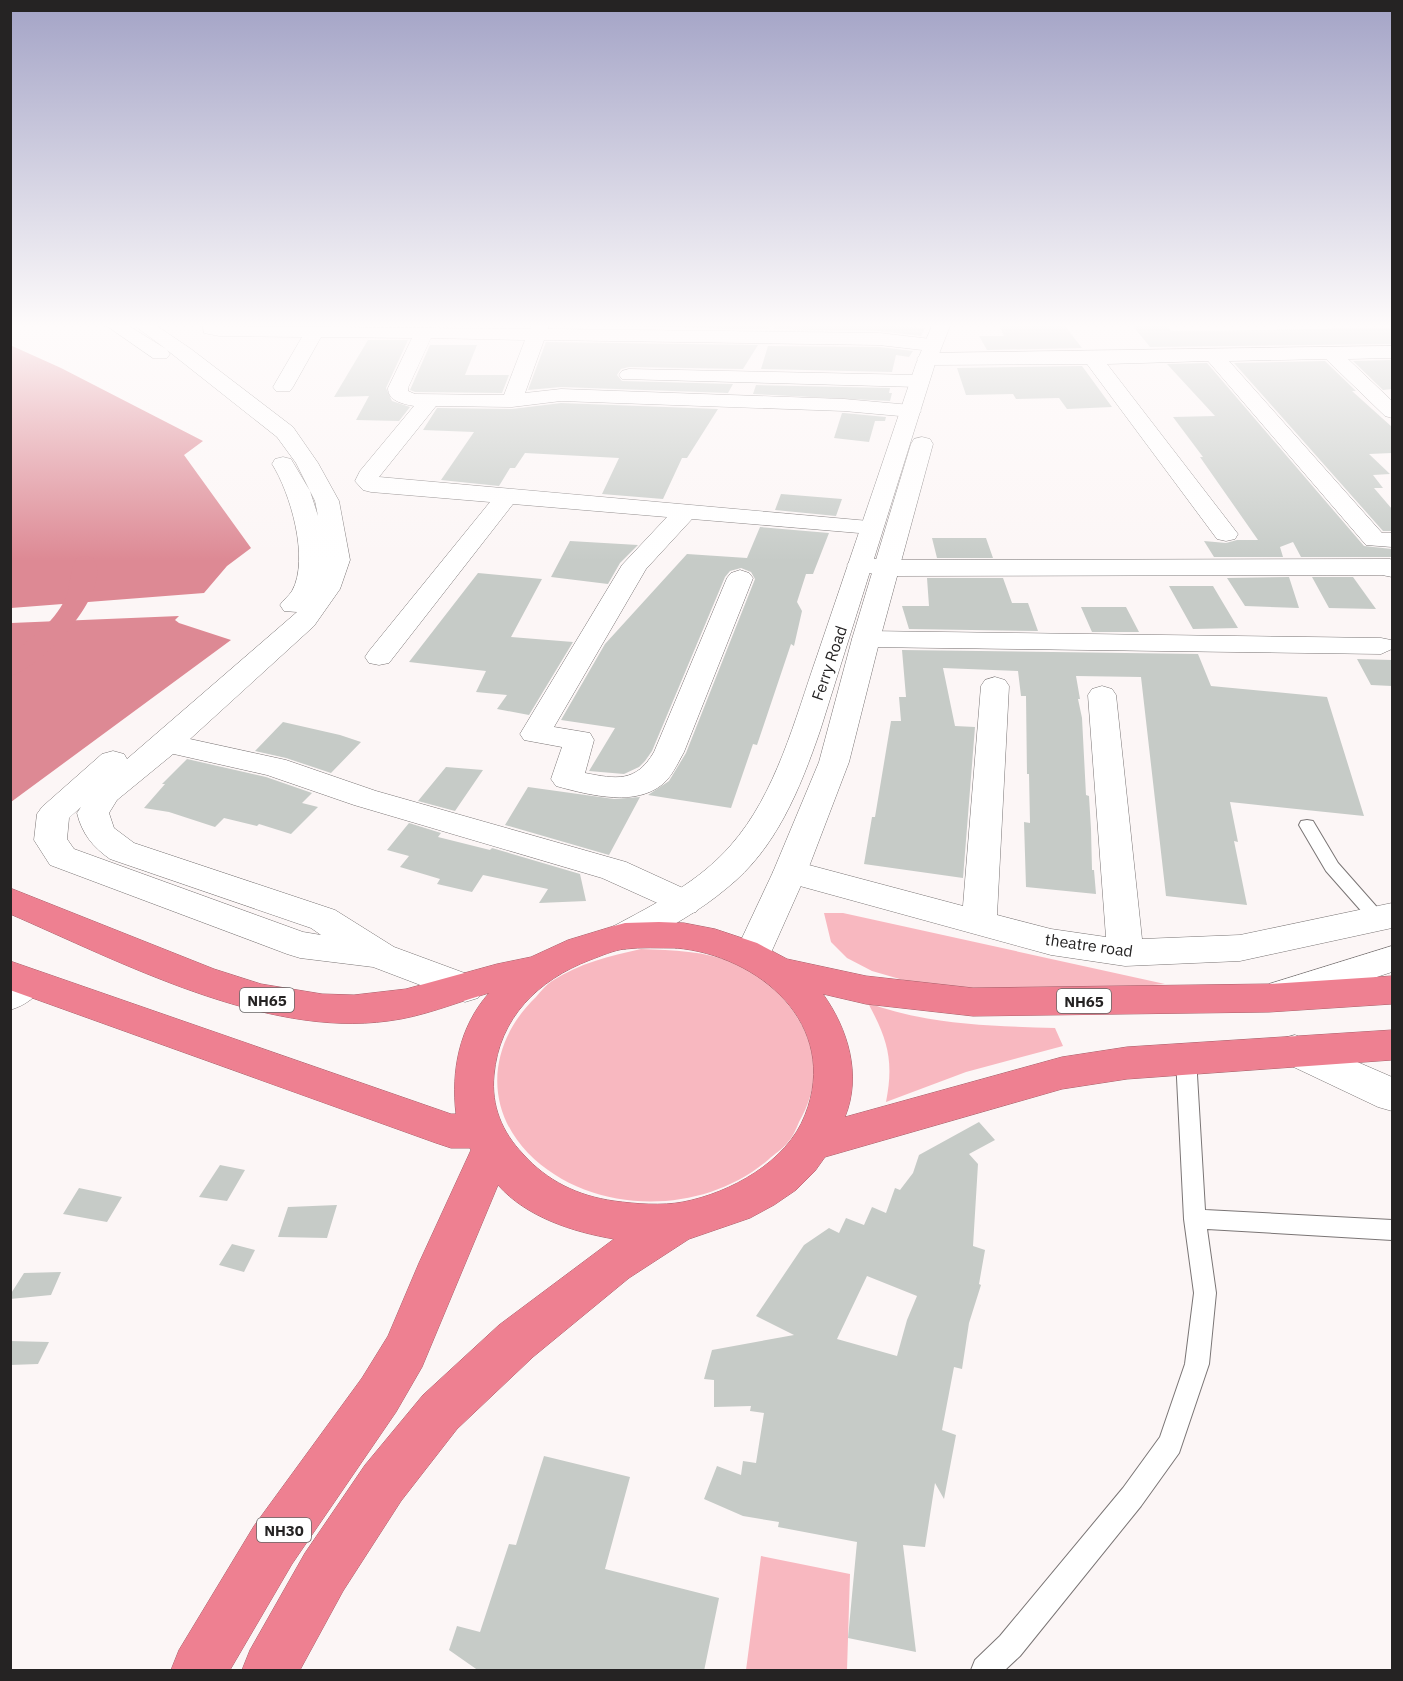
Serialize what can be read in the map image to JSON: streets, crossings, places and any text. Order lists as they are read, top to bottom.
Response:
{
  "streets": {
    "highway": ["NH65", "NH30"],
    "street": ["Ferry Road", "theatre road"]
  },
  "crossings": [
    ["Ferry Road", "theatre road"],
    ["Ferry Road", "NH65"],
    ["NH65", "NH30"]
  ]
}
